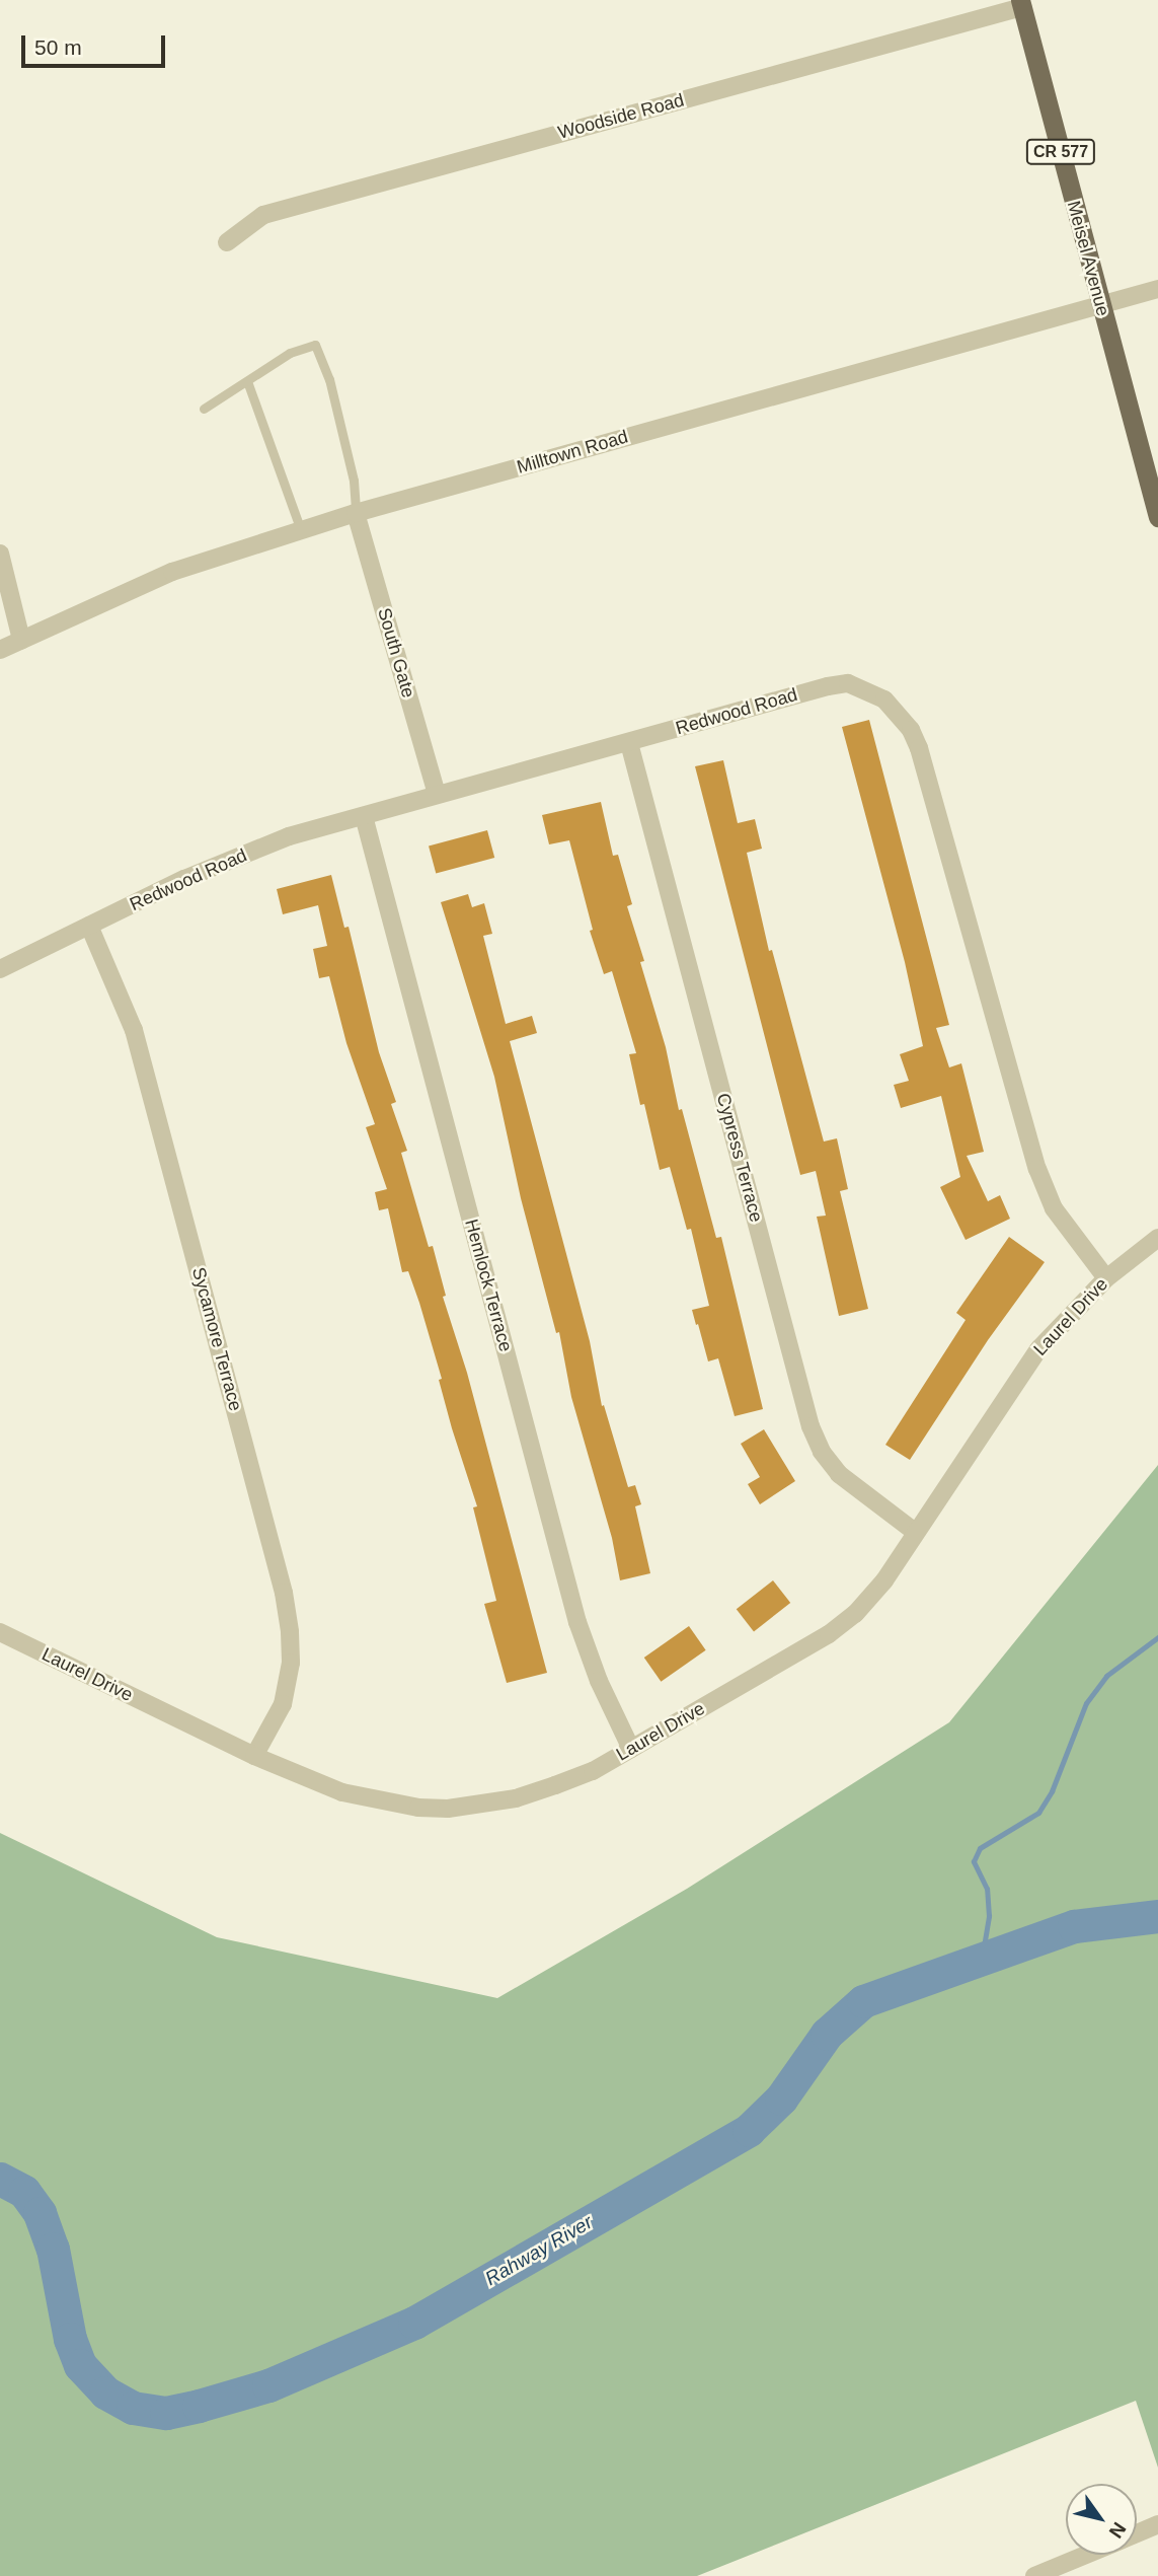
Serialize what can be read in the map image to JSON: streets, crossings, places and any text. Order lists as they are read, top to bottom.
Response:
{
  "streets": {
    "main road": ["CR 577", "Meisel Avenue"],
    "street": [
      "Woodside Road",
      "Milltown Road",
      "South Gate",
      "Redwood Road",
      "Cypress Terrace",
      "Hemlock Terrace",
      "Laurel Drive",
      "Sycamore Terrace"
    ]
  },
  "crossings": [
    ["Woodside Road", "Meisel Avenue"],
    ["Meisel Avenue", "Milltown Road"],
    ["Milltown Road", "South Gate"],
    ["South Gate", "Redwood Road"],
    ["Redwood Road", "Cypress Terrace"],
    ["Redwood Road", "Hemlock Terrace"],
    ["Redwood Road", "Laurel Drive"],
    ["Redwood Road", "Sycamore Terrace"],
    ["Cypress Terrace", "Laurel Drive"],
    ["Hemlock Terrace", "Laurel Drive"],
    ["Laurel Drive", "Sycamore Terrace"]
  ],
  "water": ["Rahway River"],
  "scale_bar": "50 m",
  "north": "bottom right"
}
